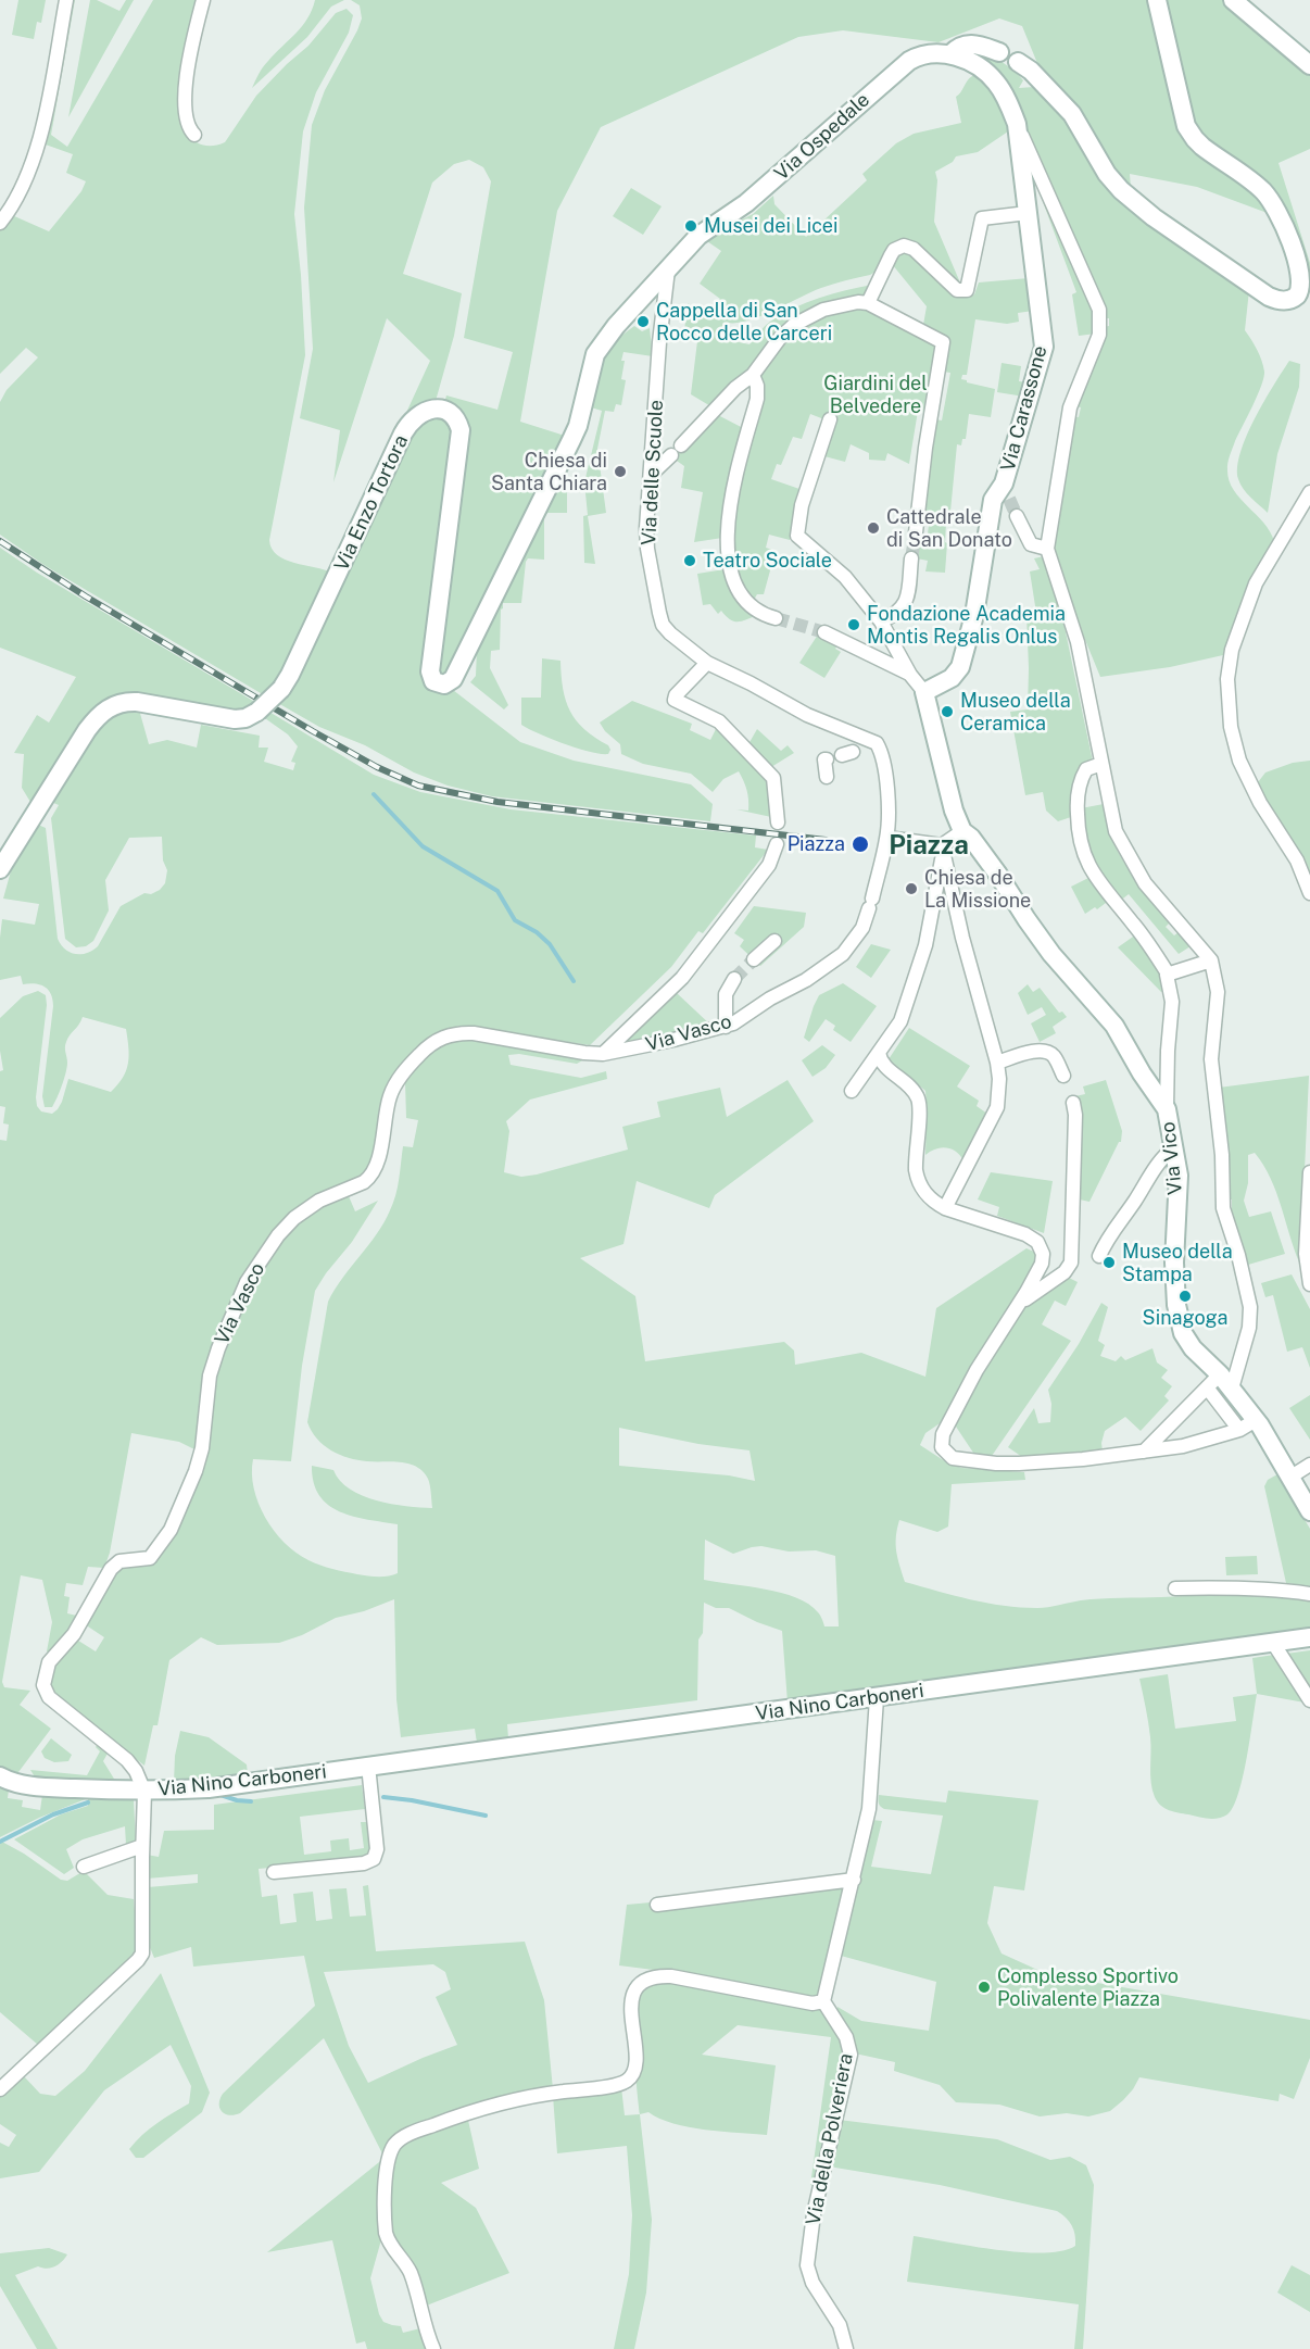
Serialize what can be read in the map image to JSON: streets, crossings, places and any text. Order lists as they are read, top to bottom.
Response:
{
  "streets": {
    "street": [
      "Via Ospedale",
      "Via Carassone",
      "Via delle Scuole",
      "Via Enzo Tortora",
      "Via Vasco",
      "Via Vico",
      "Via Nino Carboneri",
      "Via della Polveriera"
    ]
  },
  "crossings": [
    ["Via Ospedale", "Via Carassone"],
    ["Via Ospedale", "Via delle Scuole"],
    ["Via Ospedale", "Via Enzo Tortora"],
    ["Via delle Scuole", "Via Vasco"],
    ["Via Vasco", "Via Nino Carboneri"]
  ],
  "districts": ["Piazza"],
  "parks": ["Giardini del Belvedere"],
  "places": [
    "Musei dei Licei",
    "Cappella di San Rocco delle Carceri",
    "Chiesa di Santa Chiara",
    "Cattedrale di San Donato",
    "Teatro Sociale",
    "Fondazione Academia Montis Regalis Onlus",
    "Museo della Ceramica",
    "Piazza",
    "Chiesa de La Missione",
    "Museo della Stampa",
    "Sinagoga",
    "Complesso Sportivo Polivalente Piazza"
  ]
}
